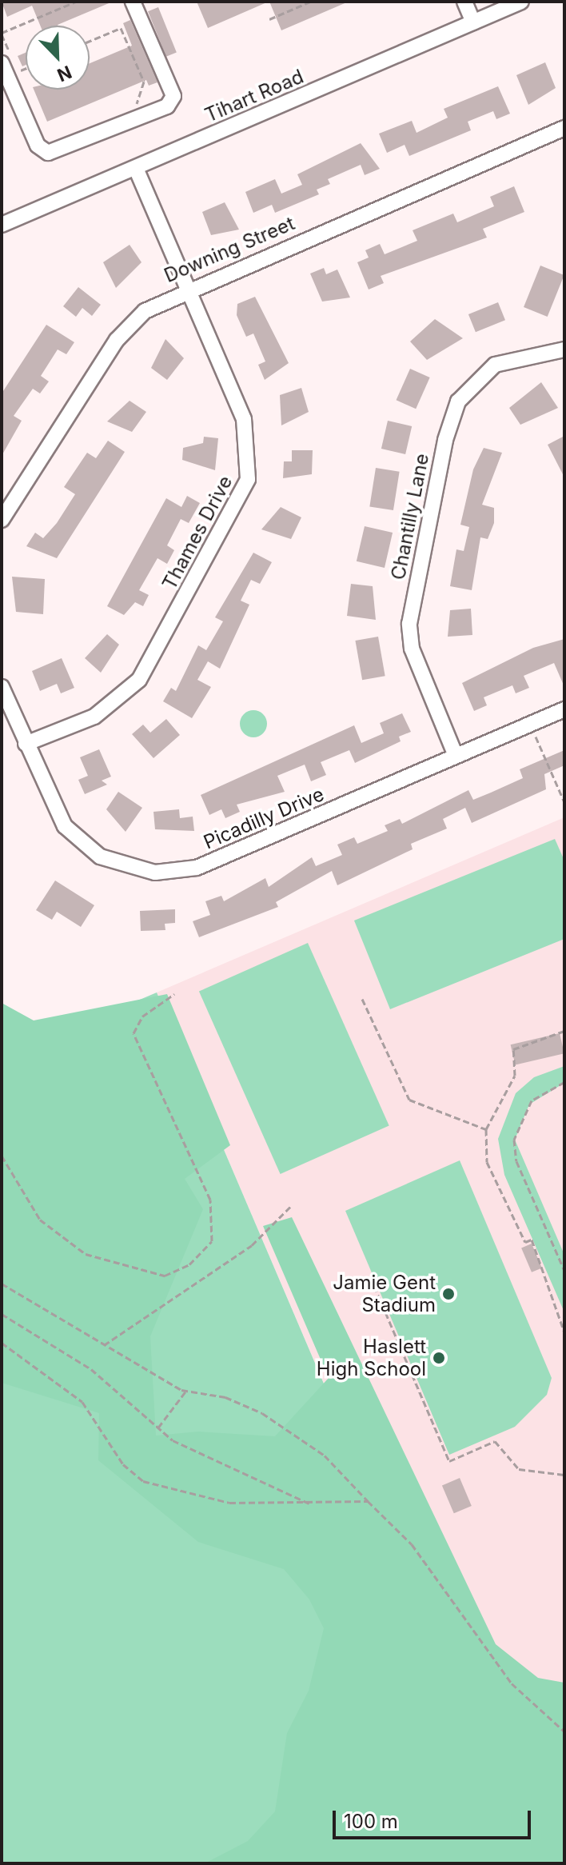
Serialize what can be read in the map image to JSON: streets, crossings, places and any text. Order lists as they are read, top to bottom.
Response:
{
  "streets": {
    "street": [
      "Tihart Road",
      "Downing Street",
      "Chantilly Lane",
      "Thames Drive",
      "Picadilly Drive"
    ]
  },
  "crossings": [
    ["Tihart Road", "Thames Drive"],
    ["Downing Street", "Thames Drive"],
    ["Chantilly Lane", "Picadilly Drive"],
    ["Thames Drive", "Picadilly Drive"]
  ],
  "places": ["Jamie Gent Stadium", "Haslett High School"],
  "scale_bar": "100 m",
  "north": "bottom right"
}
